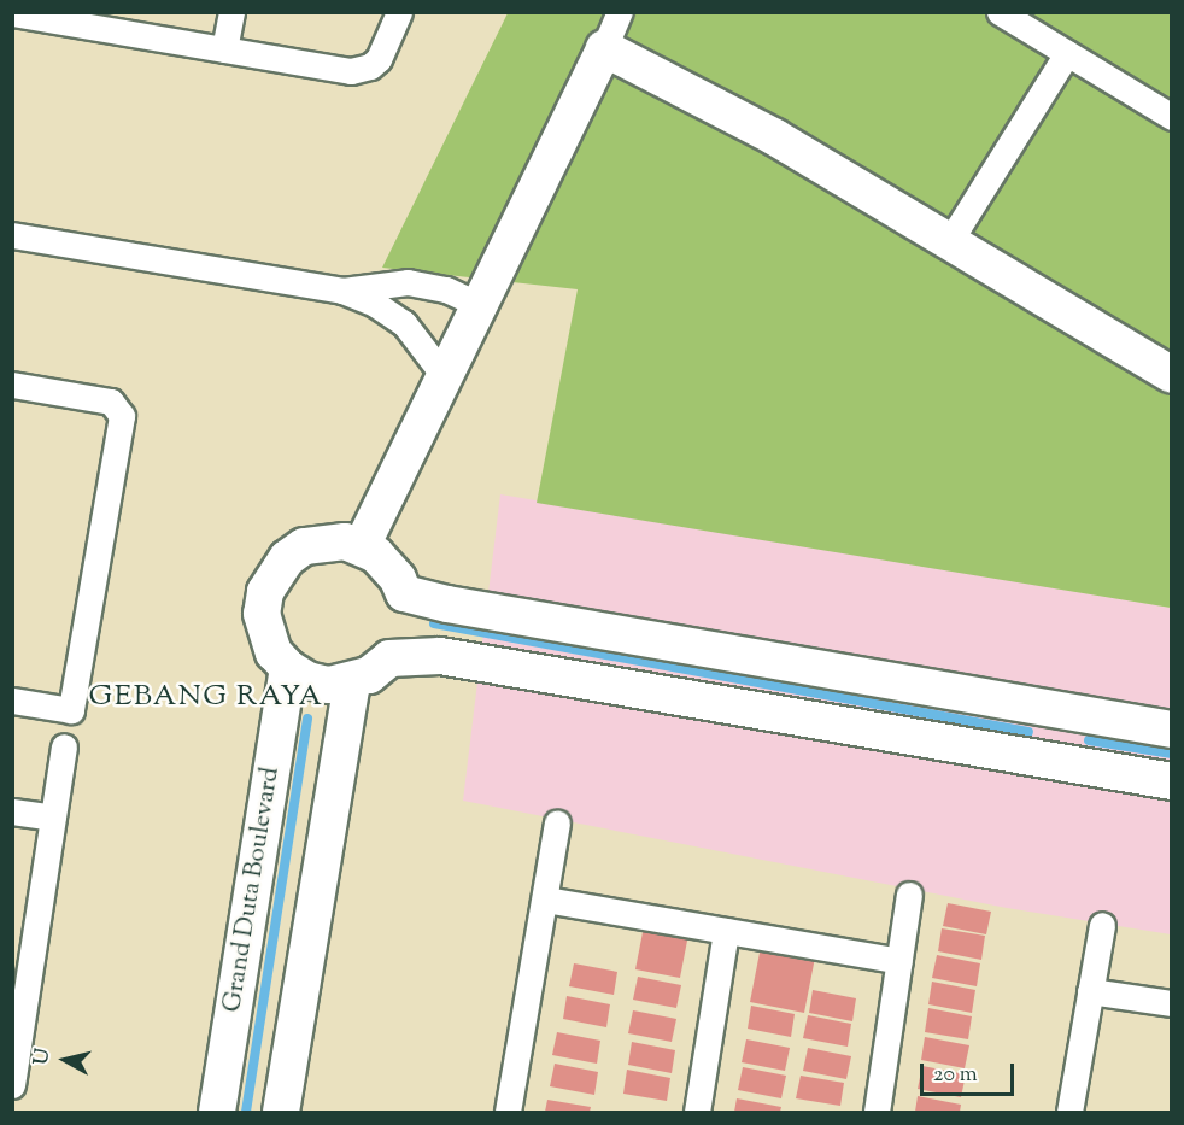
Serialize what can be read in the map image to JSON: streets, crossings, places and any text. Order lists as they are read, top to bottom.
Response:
{
  "streets": {
    "street": ["Grand Duta Boulevard"]
  },
  "districts": ["GEBANG RAYA"],
  "scale_bar": "20 m",
  "north": "left"
}
